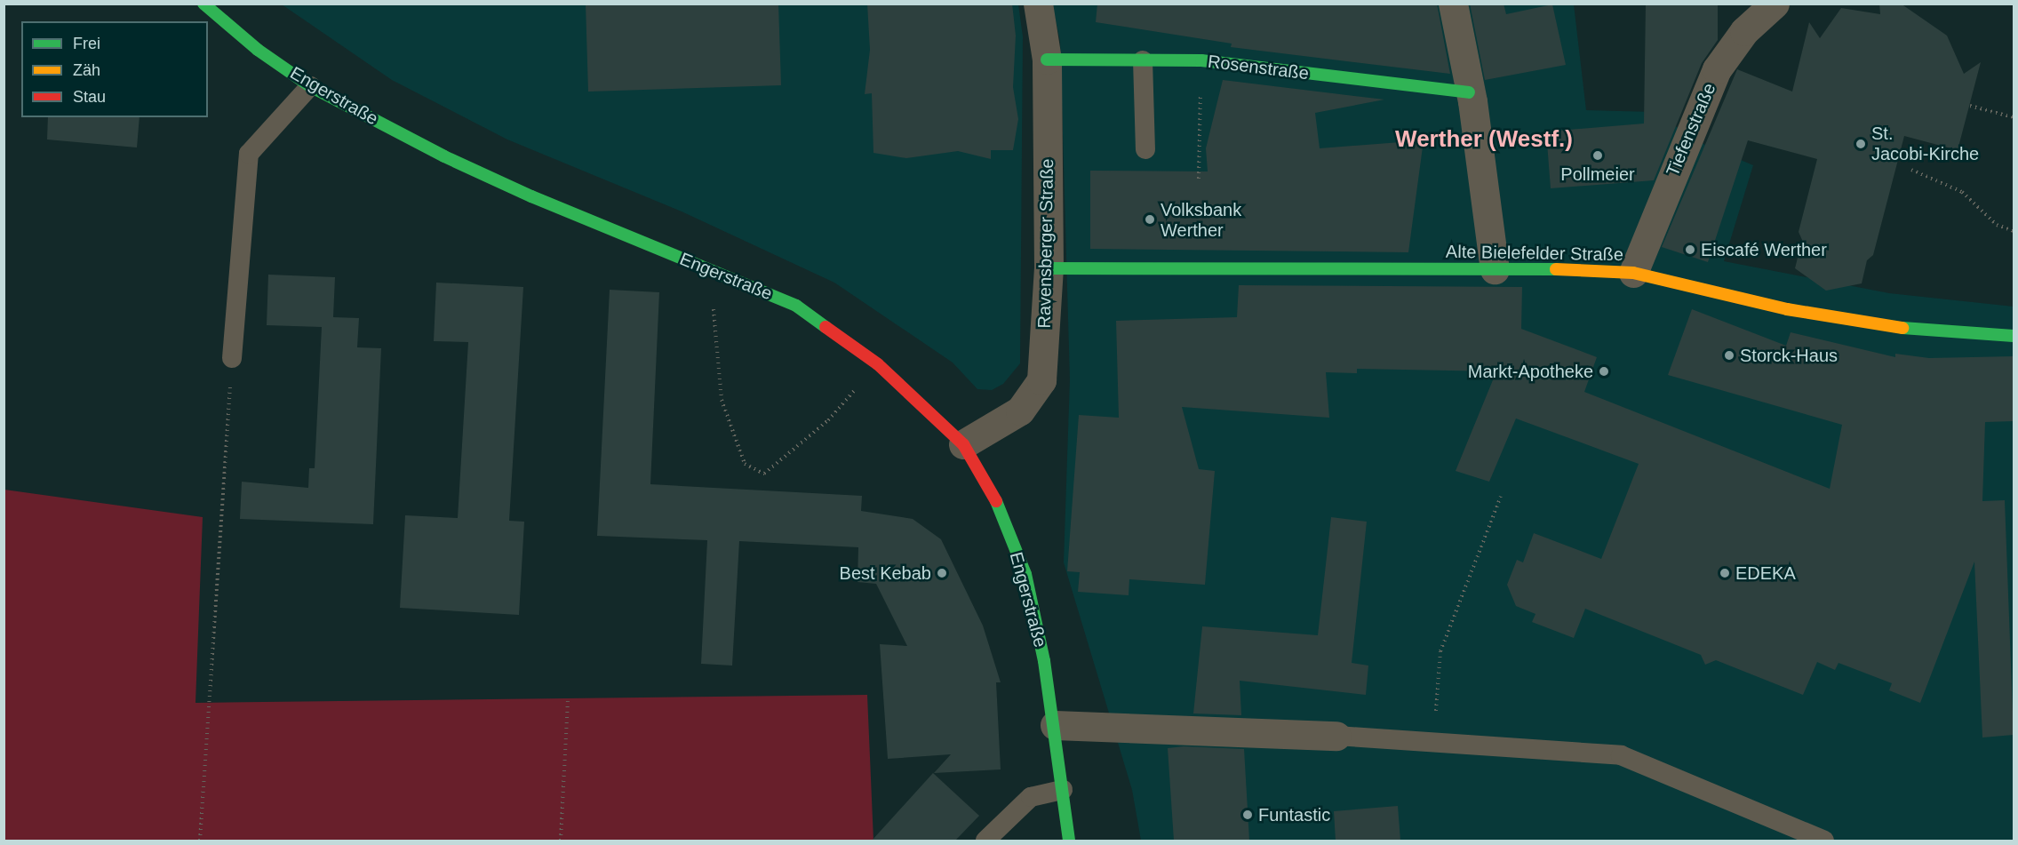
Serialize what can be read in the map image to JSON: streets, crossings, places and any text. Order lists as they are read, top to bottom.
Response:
{
  "streets": {
    "street": [
      "Rosenstraße",
      "Engerstraße",
      "Tiefenstraße",
      "Ravensberger Straße",
      "Alte Bielefelder Straße"
    ]
  },
  "crossings": [
    ["Rosenstraße", "Ravensberger Straße"],
    ["Engerstraße", "Ravensberger Straße"],
    ["Tiefenstraße", "Alte Bielefelder Straße"],
    ["Ravensberger Straße", "Alte Bielefelder Straße"]
  ],
  "districts": ["Werther (Westf.)"],
  "places": [
    "St. Jacobi-Kirche",
    "Pollmeier",
    "Volksbank Werther",
    "Eiscafé Werther",
    "Storck-Haus",
    "Markt-Apotheke",
    "Best Kebab",
    "EDEKA",
    "Funtastic"
  ],
  "legend": ["Frei", "Zäh", "Stau"]
}
